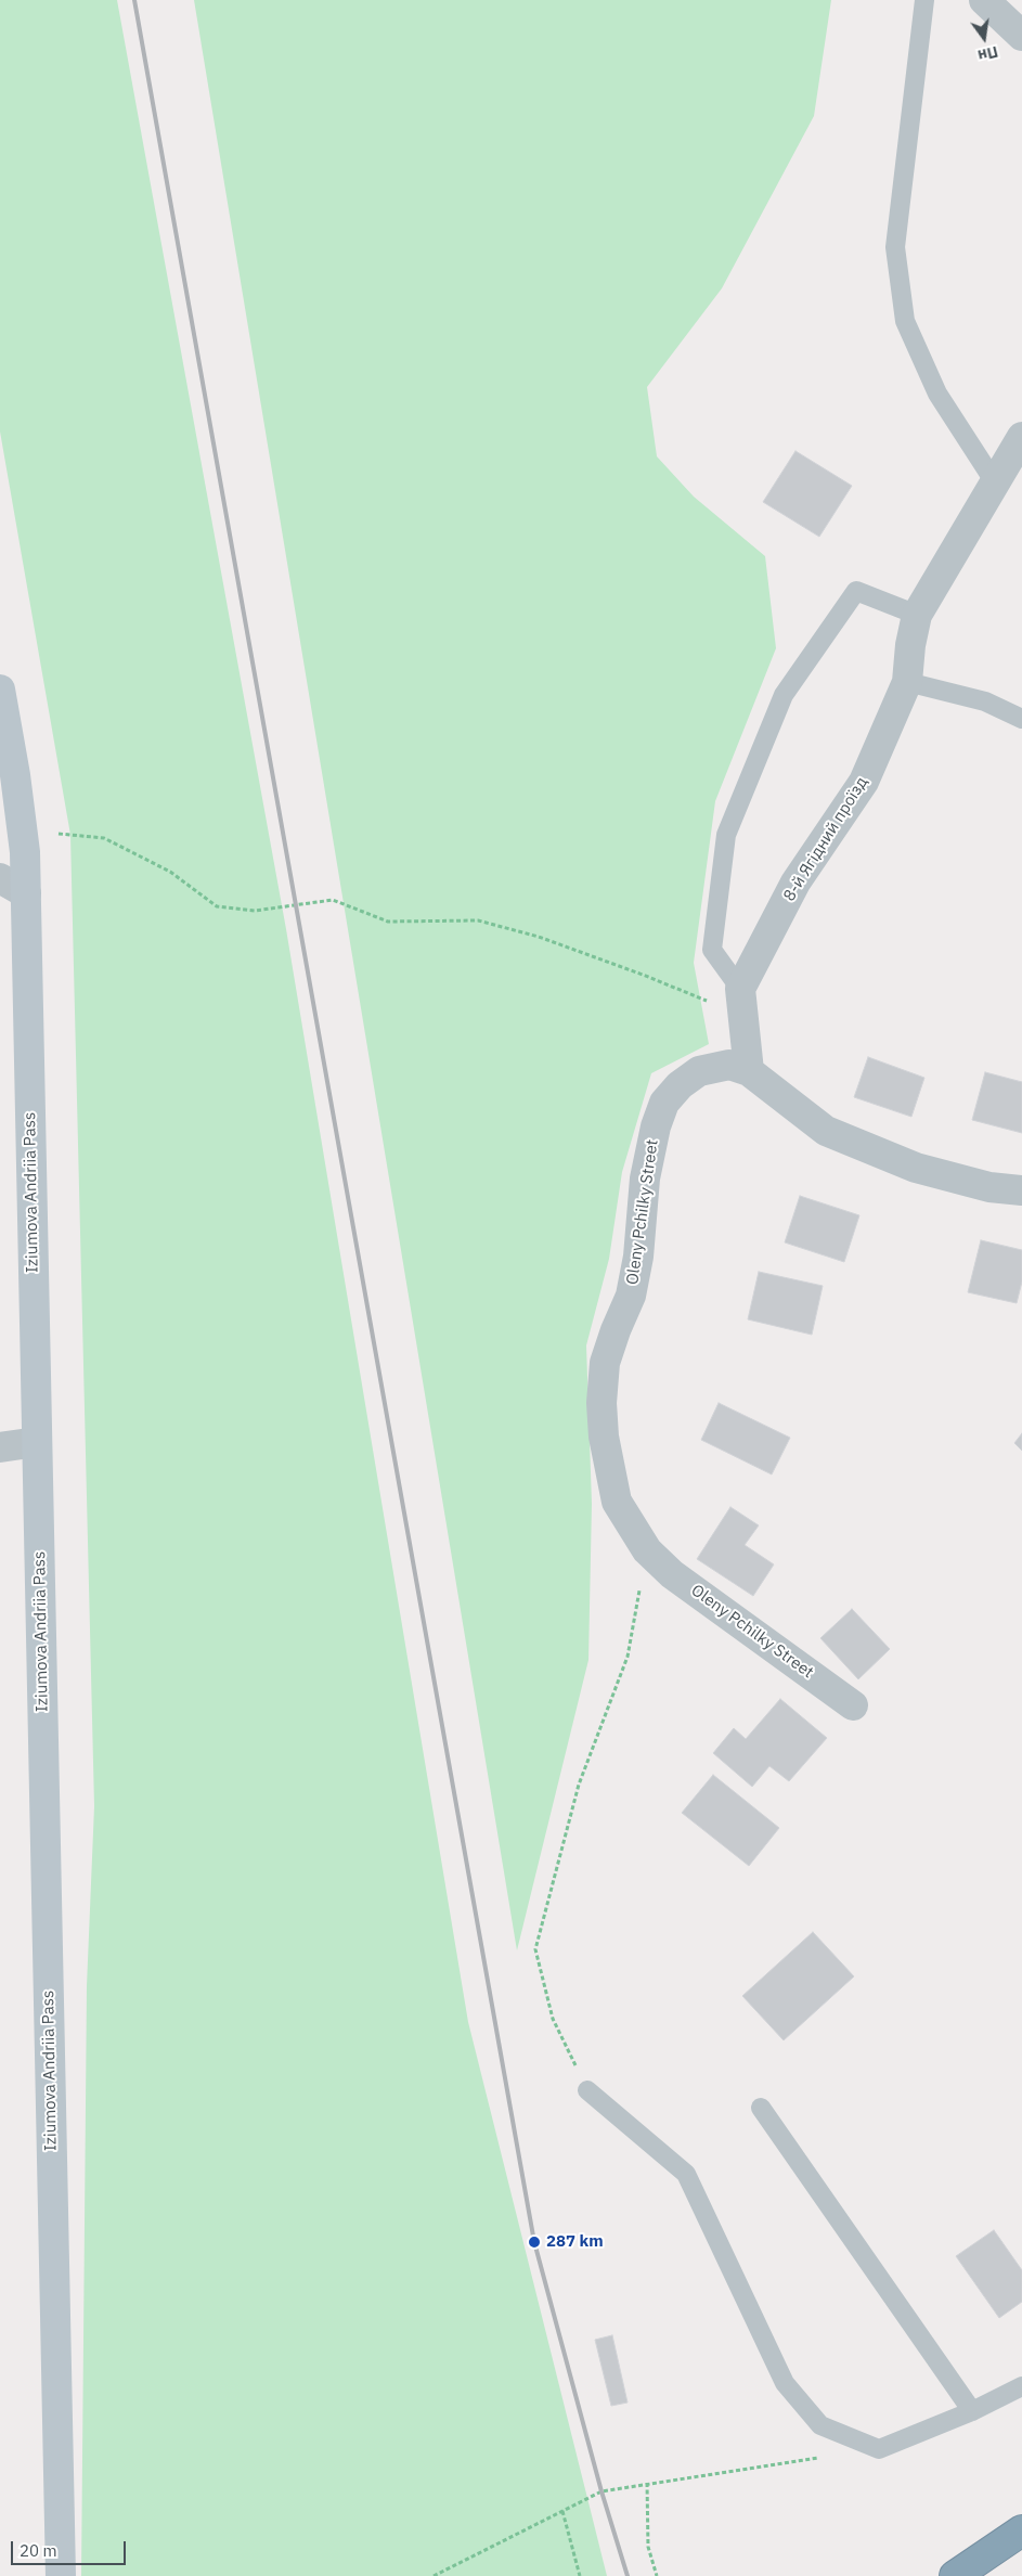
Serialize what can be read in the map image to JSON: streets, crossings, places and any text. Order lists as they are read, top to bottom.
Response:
{
  "streets": {
    "street": ["8-й Ягідний проїзд", "Iziumova Andriia Pass", "Oleny Pchilky Street"]
  },
  "places": ["287 km"],
  "scale_bar": "20 m",
  "north": "bottom"
}
